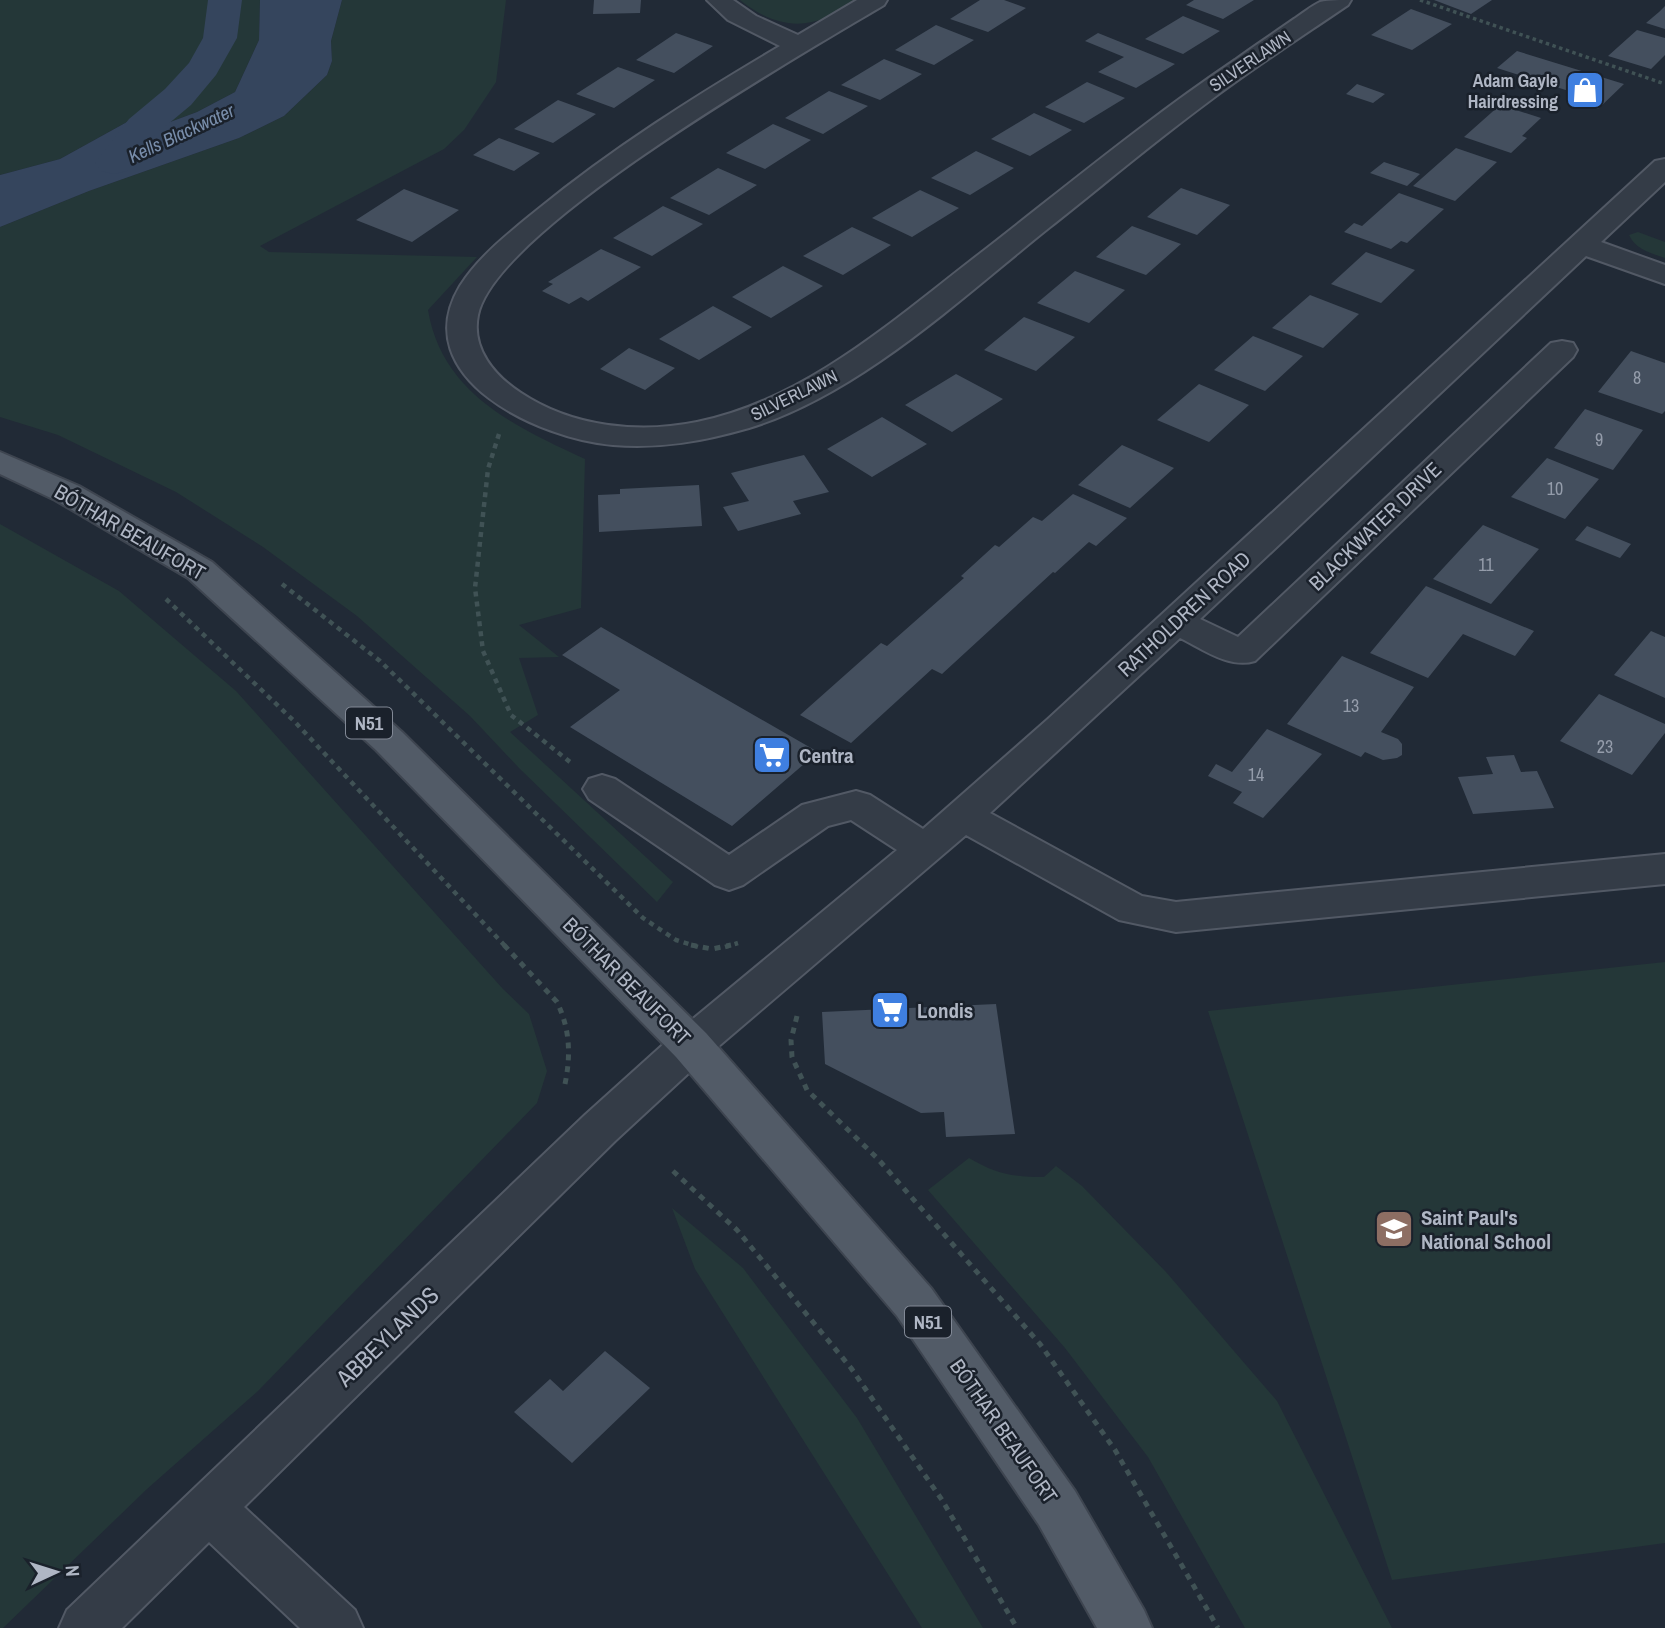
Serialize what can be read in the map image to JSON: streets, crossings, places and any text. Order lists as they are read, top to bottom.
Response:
{
  "streets": {
    "main road": ["BÓTHAR BEAUFORT", "N51"],
    "street": [
      "SILVERLAWN",
      "BLACKWATER DRIVE",
      "RATHOLDREN ROAD",
      "ABBEYLANDS"
    ]
  },
  "crossings": [
    ["BLACKWATER DRIVE", "RATHOLDREN ROAD"],
    ["BÓTHAR BEAUFORT", "RATHOLDREN ROAD"],
    ["BÓTHAR BEAUFORT", "ABBEYLANDS"],
    ["RATHOLDREN ROAD", "ABBEYLANDS"]
  ],
  "water": ["Kells Blackwater"],
  "places": {
    "shop": ["Adam Gayle Hairdressing"],
    "supermarket": ["Centra", "Londis"],
    "school or university": ["Saint Paul's National School"]
  },
  "house_numbers": [
    "8",
    "9",
    "10",
    "11",
    "13",
    "23",
    "14"
  ],
  "north": "right"
}
